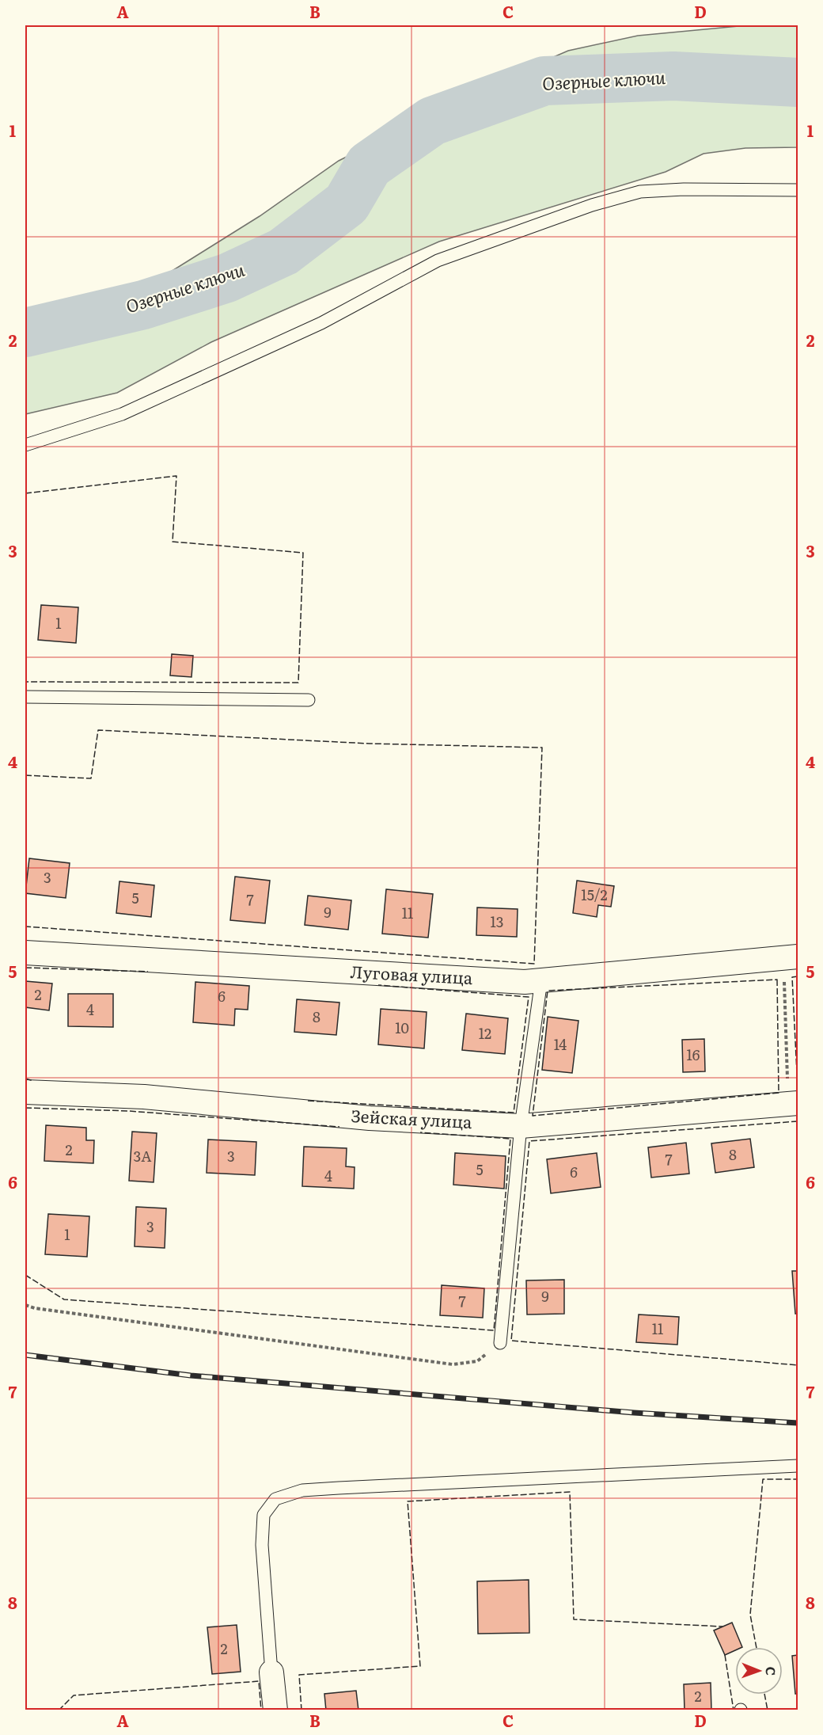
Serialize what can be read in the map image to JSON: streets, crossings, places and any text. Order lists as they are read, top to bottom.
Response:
{
  "streets": {
    "street": ["Луговая улица", "Зейская улица"]
  },
  "water": ["Озерные ключи"],
  "house_numbers": [
    "1",
    "3",
    "15/2",
    "5",
    "7",
    "9",
    "11",
    "13",
    "2",
    "6",
    "4",
    "8",
    "10",
    "12",
    "14",
    "16",
    "2",
    "8",
    "3А",
    "3",
    "7",
    "5",
    "6",
    "4",
    "3",
    "1",
    "9",
    "7",
    "11",
    "2",
    "2"
  ],
  "north": "right",
  "grid": {
    "columns": [
      "A",
      "B",
      "C",
      "D"
    ],
    "rows": [
      "1",
      "2",
      "3",
      "4",
      "5",
      "6",
      "7",
      "8"
    ]
  }
}
